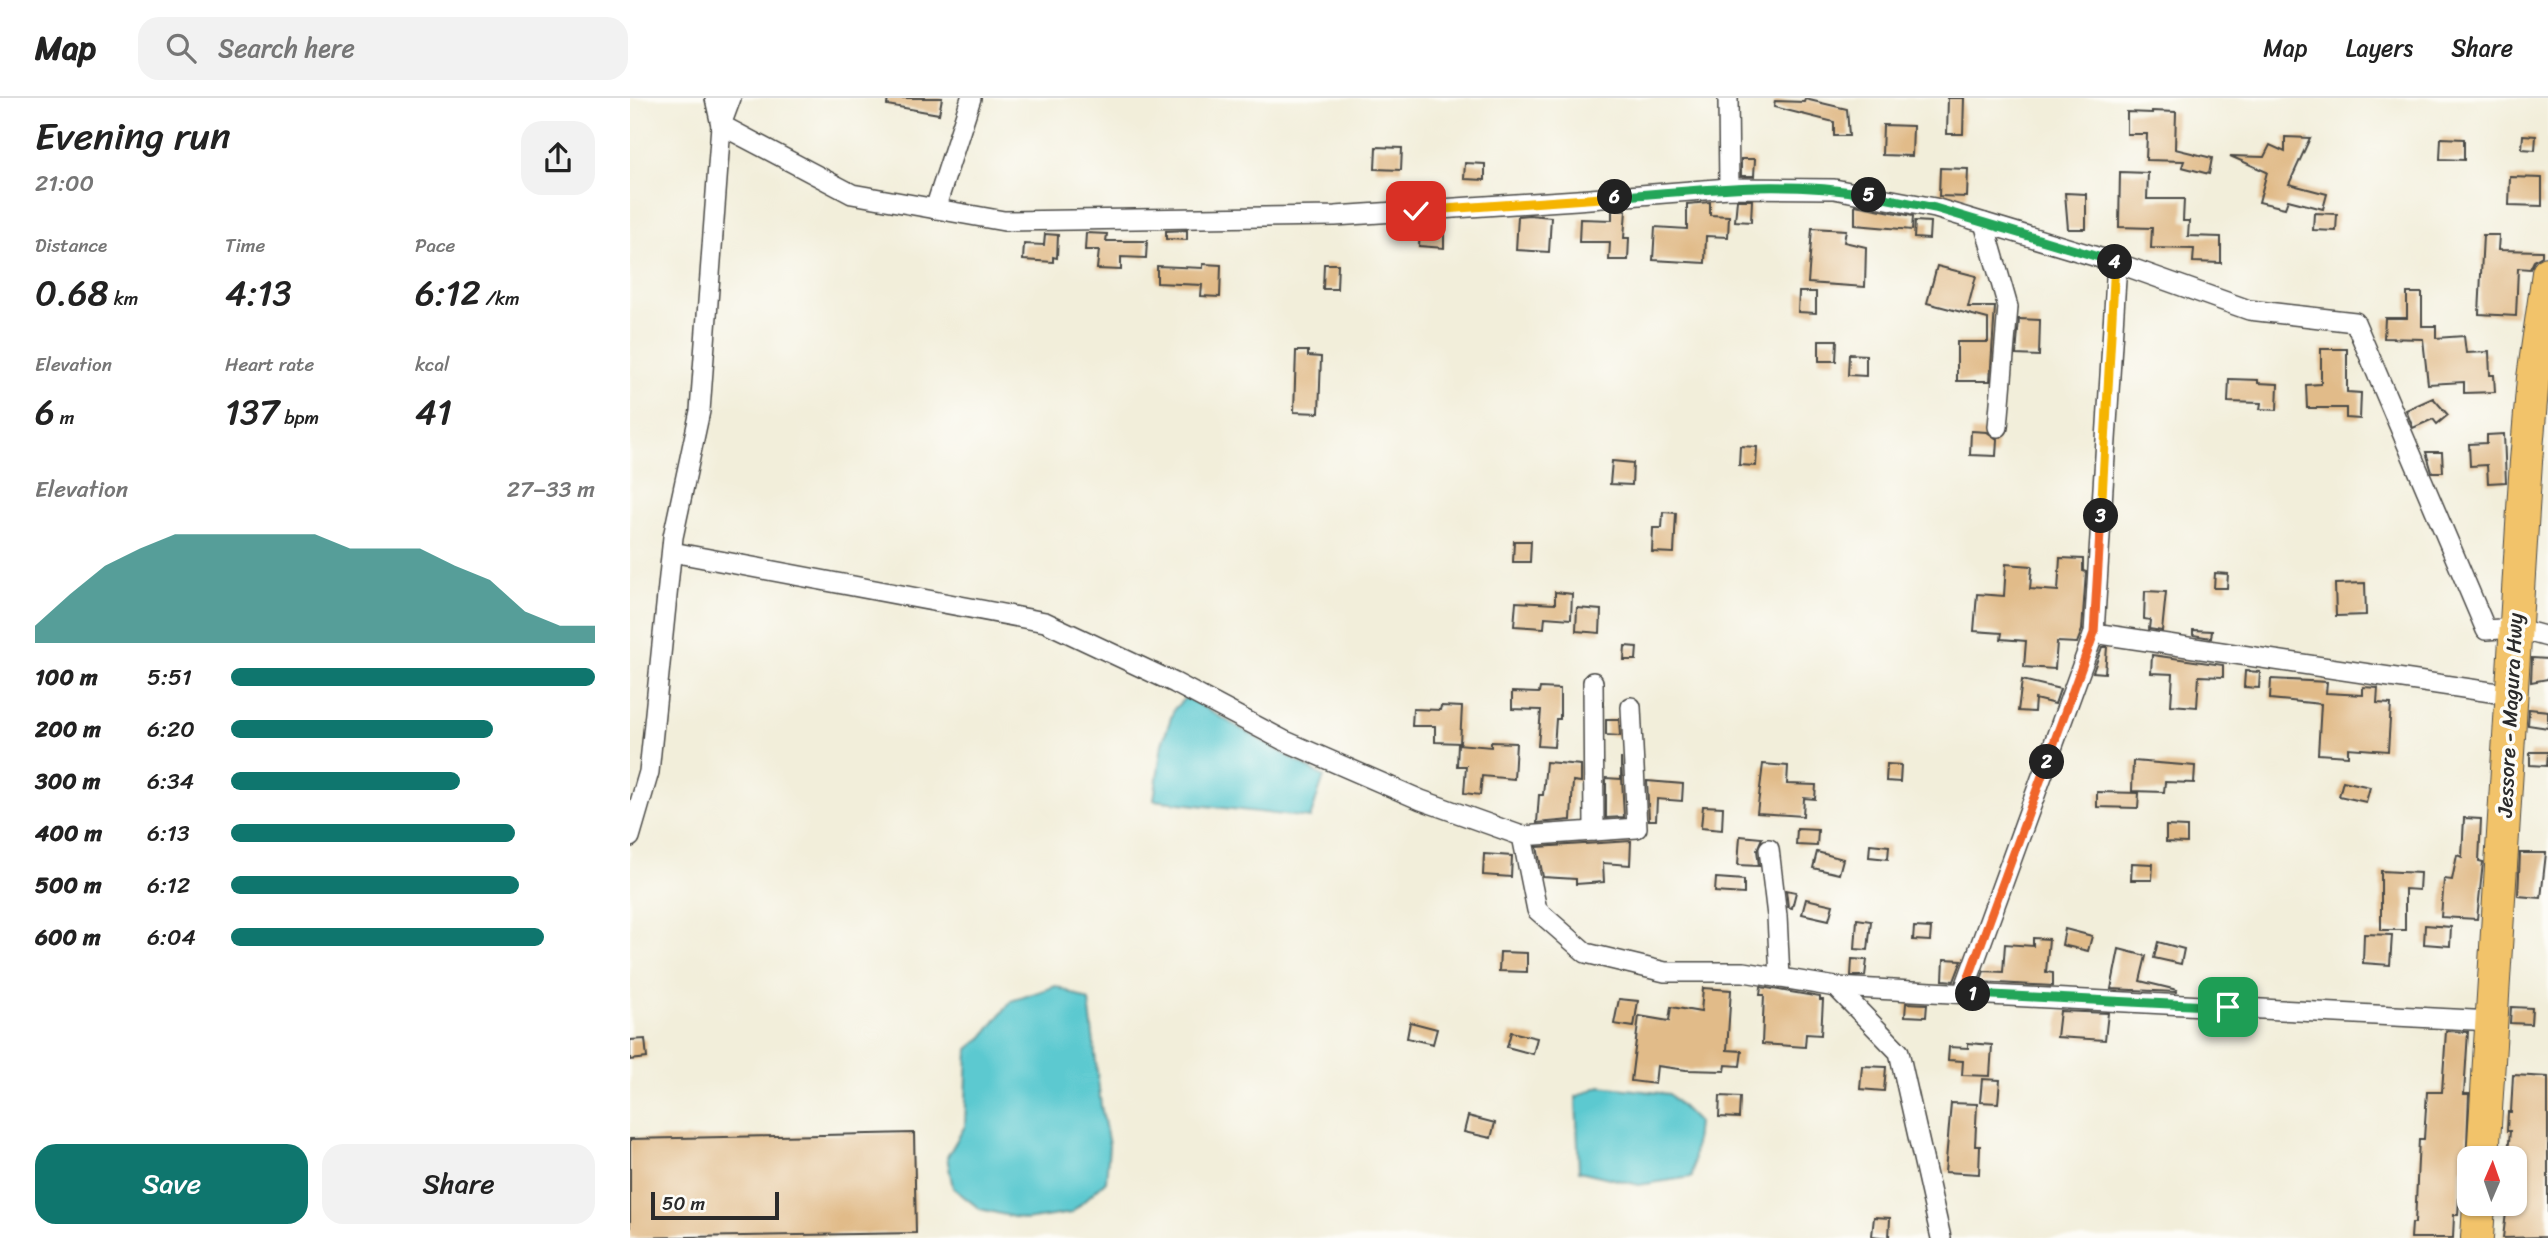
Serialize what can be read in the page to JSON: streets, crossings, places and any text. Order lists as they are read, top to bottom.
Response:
{
  "streets": {
    "highway": ["Jessore - Magura Hwy"]
  },
  "scale_bar": "50 m",
  "north": "top",
  "page": {
    "header": "Map",
    "search": "Search here",
    "nav": ["Map", "Layers", "Share"],
    "heading": ["Evening run", "21:00"],
    "pins": [
      "5",
      "6",
      "4",
      "3",
      "2",
      "1"
    ],
    "stats": [
      ["Distance", "0.68 km"],
      ["Time", "4:13"],
      ["Pace", "6:12 /km"],
      ["Elevation", "6 m"],
      ["Heart rate", "137 bpm"],
      ["kcal", "41"]
    ],
    "chart": ["Elevation", "27–33 m"],
    "list": [
      {
        "name": "100 m",
        "note": "5:51"
      },
      {
        "name": "200 m",
        "note": "6:20"
      },
      {
        "name": "300 m",
        "note": "6:34"
      },
      {
        "name": "400 m",
        "note": "6:13"
      },
      {
        "name": "500 m",
        "note": "6:12"
      },
      {
        "name": "600 m",
        "note": "6:04"
      }
    ],
    "buttons": ["Save", "Share"],
    "scale": "50 m"
  }
}
